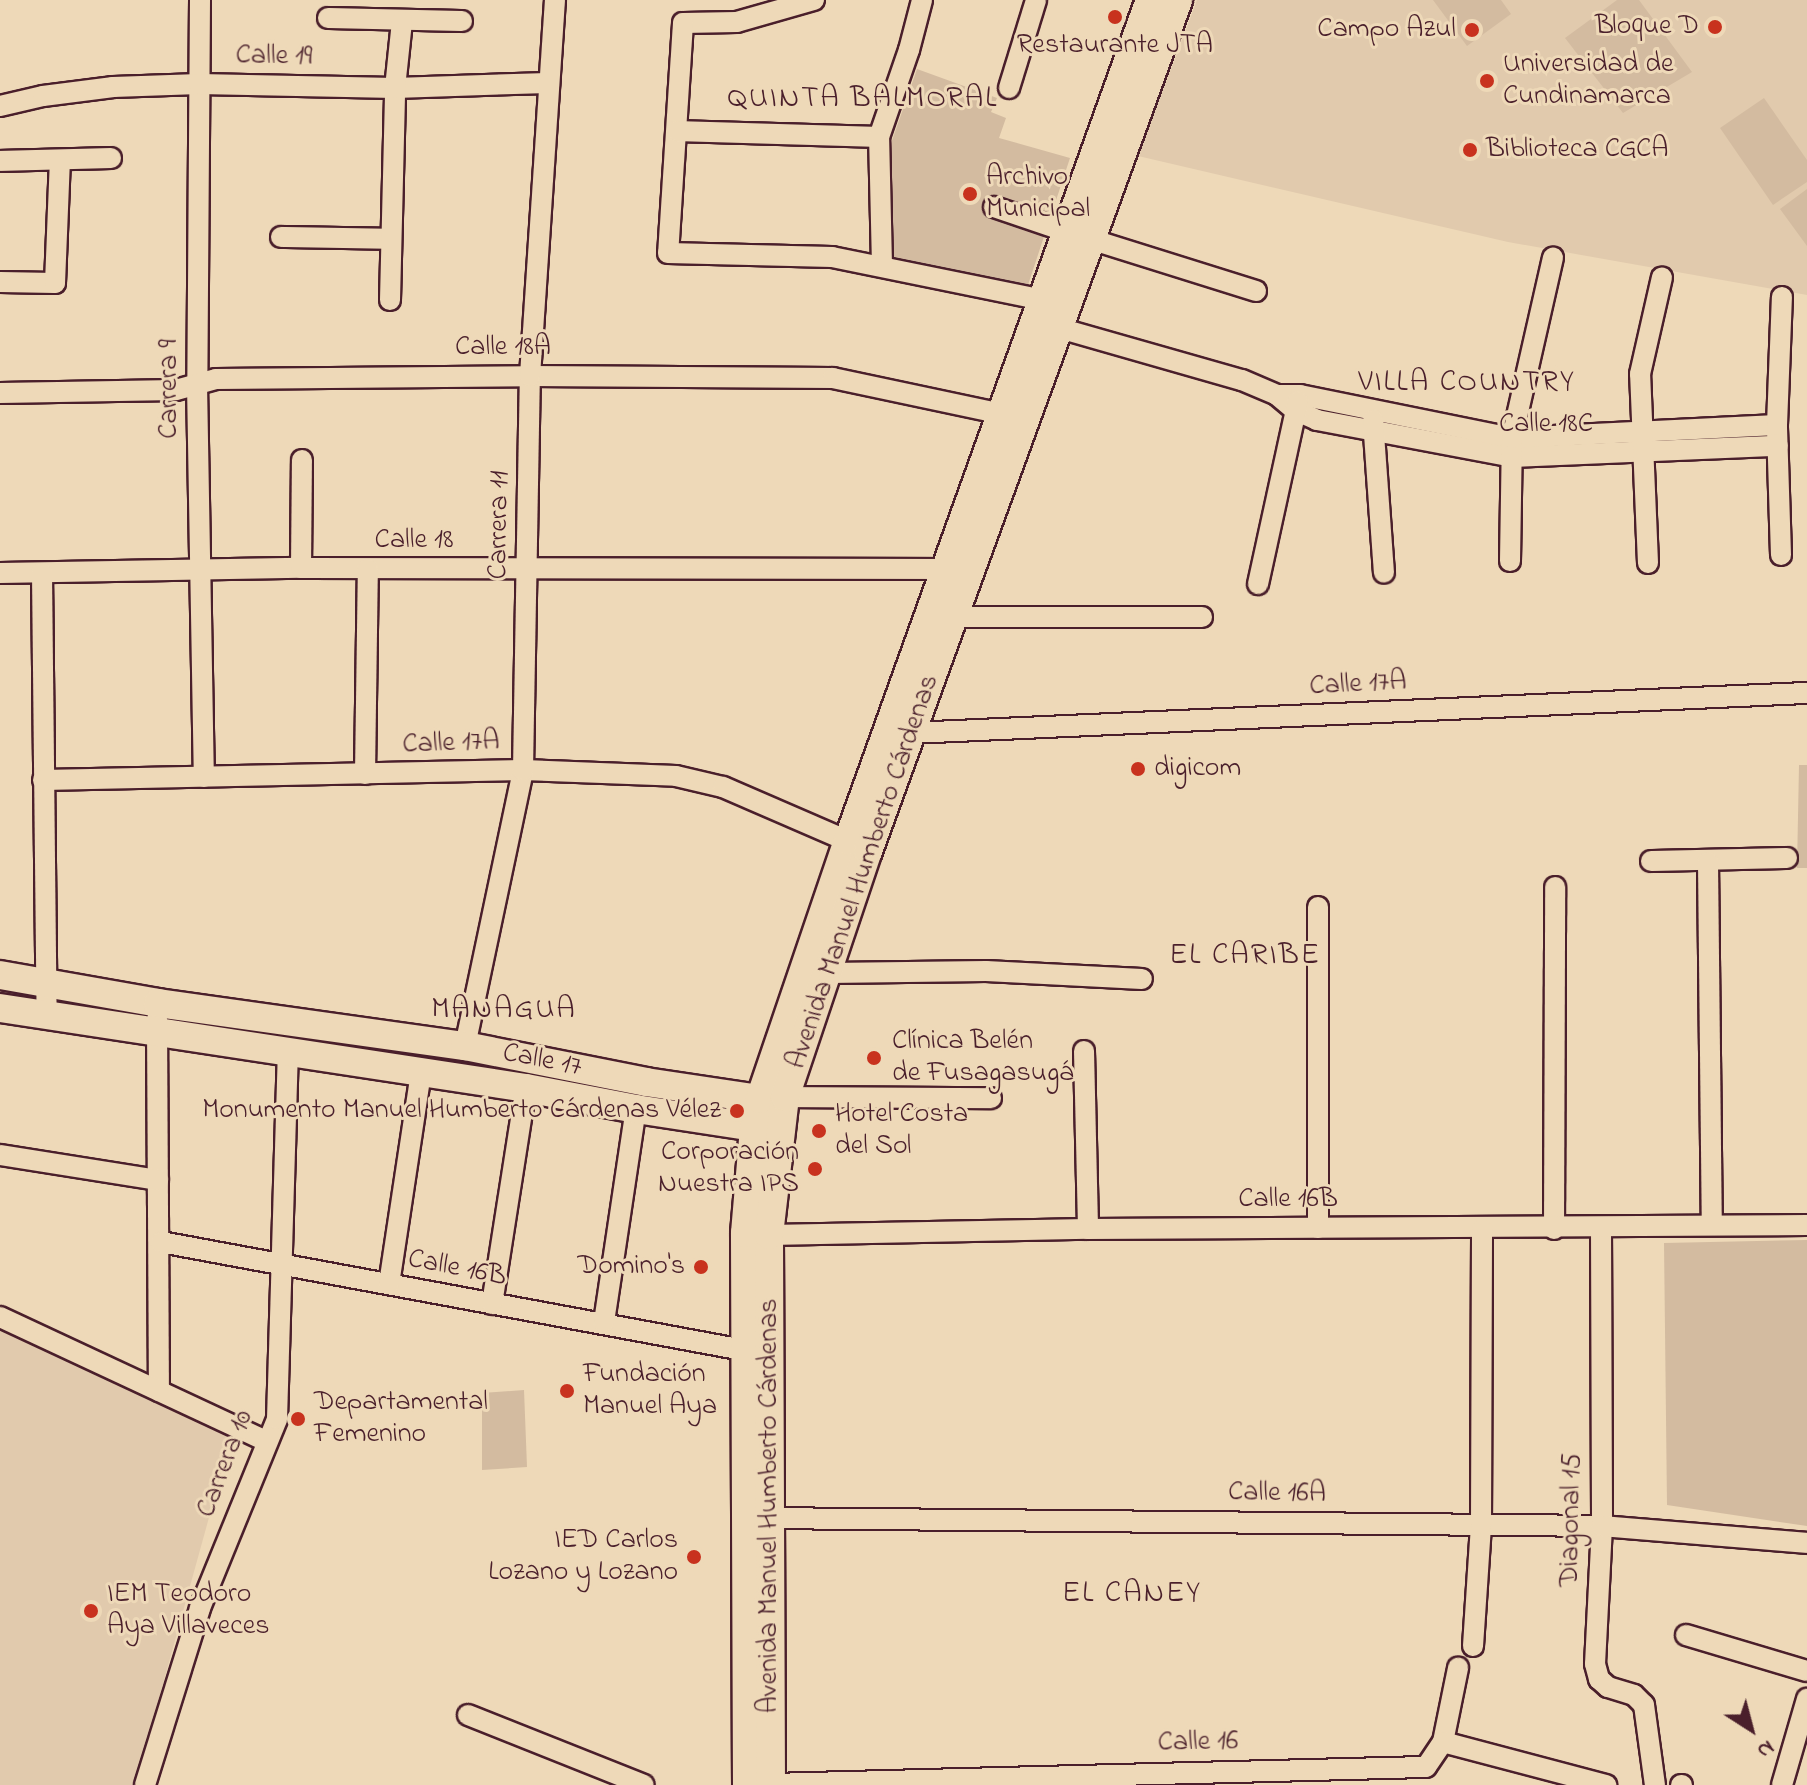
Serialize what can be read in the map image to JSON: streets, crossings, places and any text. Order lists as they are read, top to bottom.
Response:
{
  "streets": {
    "main road": ["Avenida Manuel Humberto Cárdenas", "Calle 17"],
    "street": [
      "Calle 19",
      "Calle 18A",
      "Carrera 9",
      "Calle 18C",
      "Carrera 11",
      "Calle 18",
      "Calle 17A",
      "Calle 16B",
      "Carrera 10",
      "Calle 16A",
      "Diagonal 15",
      "Calle 16"
    ]
  },
  "crossings": [
    ["Calle 19", "Carrera 9"],
    ["Calle 19", "Carrera 11"],
    ["Calle 18A", "Carrera 9"],
    ["Calle 18A", "Carrera 11"],
    ["Calle 18A", "Avenida Manuel Humberto Cárdenas"],
    ["Carrera 9", "Calle 18"],
    ["Carrera 9", "Calle 17A"],
    ["Calle 18C", "Avenida Manuel Humberto Cárdenas"],
    ["Carrera 11", "Calle 18"],
    ["Carrera 11", "Calle 17A"],
    ["Carrera 11", "Calle 17"],
    ["Calle 18", "Avenida Manuel Humberto Cárdenas"],
    ["Calle 17A", "Avenida Manuel Humberto Cárdenas"],
    ["Avenida Manuel Humberto Cárdenas", "Calle 17"],
    ["Avenida Manuel Humberto Cárdenas", "Calle 16B"],
    ["Avenida Manuel Humberto Cárdenas", "Calle 16A"],
    ["Avenida Manuel Humberto Cárdenas", "Calle 16"],
    ["Calle 17", "Carrera 10"],
    ["Calle 16B", "Carrera 10"],
    ["Calle 16B", "Diagonal 15"],
    ["Calle 16A", "Diagonal 15"]
  ],
  "districts": [
    "QUINTA BALMORAL",
    "VILLA COUNTRY",
    "EL CARIBE",
    "MANAGUA",
    "EL CANEY"
  ],
  "places": [
    "Restaurante JTA",
    "Bloque D",
    "Campo Azul",
    "Universidad de Cundinamarca",
    "Biblioteca CGCA",
    "Archivo Municipal",
    "digicom",
    "Clínica Belén de Fusagasugá",
    "Monumento Manuel Humberto Cárdenas Vélez",
    "Hotel Costa del Sol",
    "Corporación Nuestra IPS",
    "Domino's",
    "Fundación Manuel Aya",
    "Departamental Femenino",
    "IED Carlos Lozano y Lozano",
    "IEM Teodoro Aya Villaveces"
  ],
  "north": "bottom right"
}
